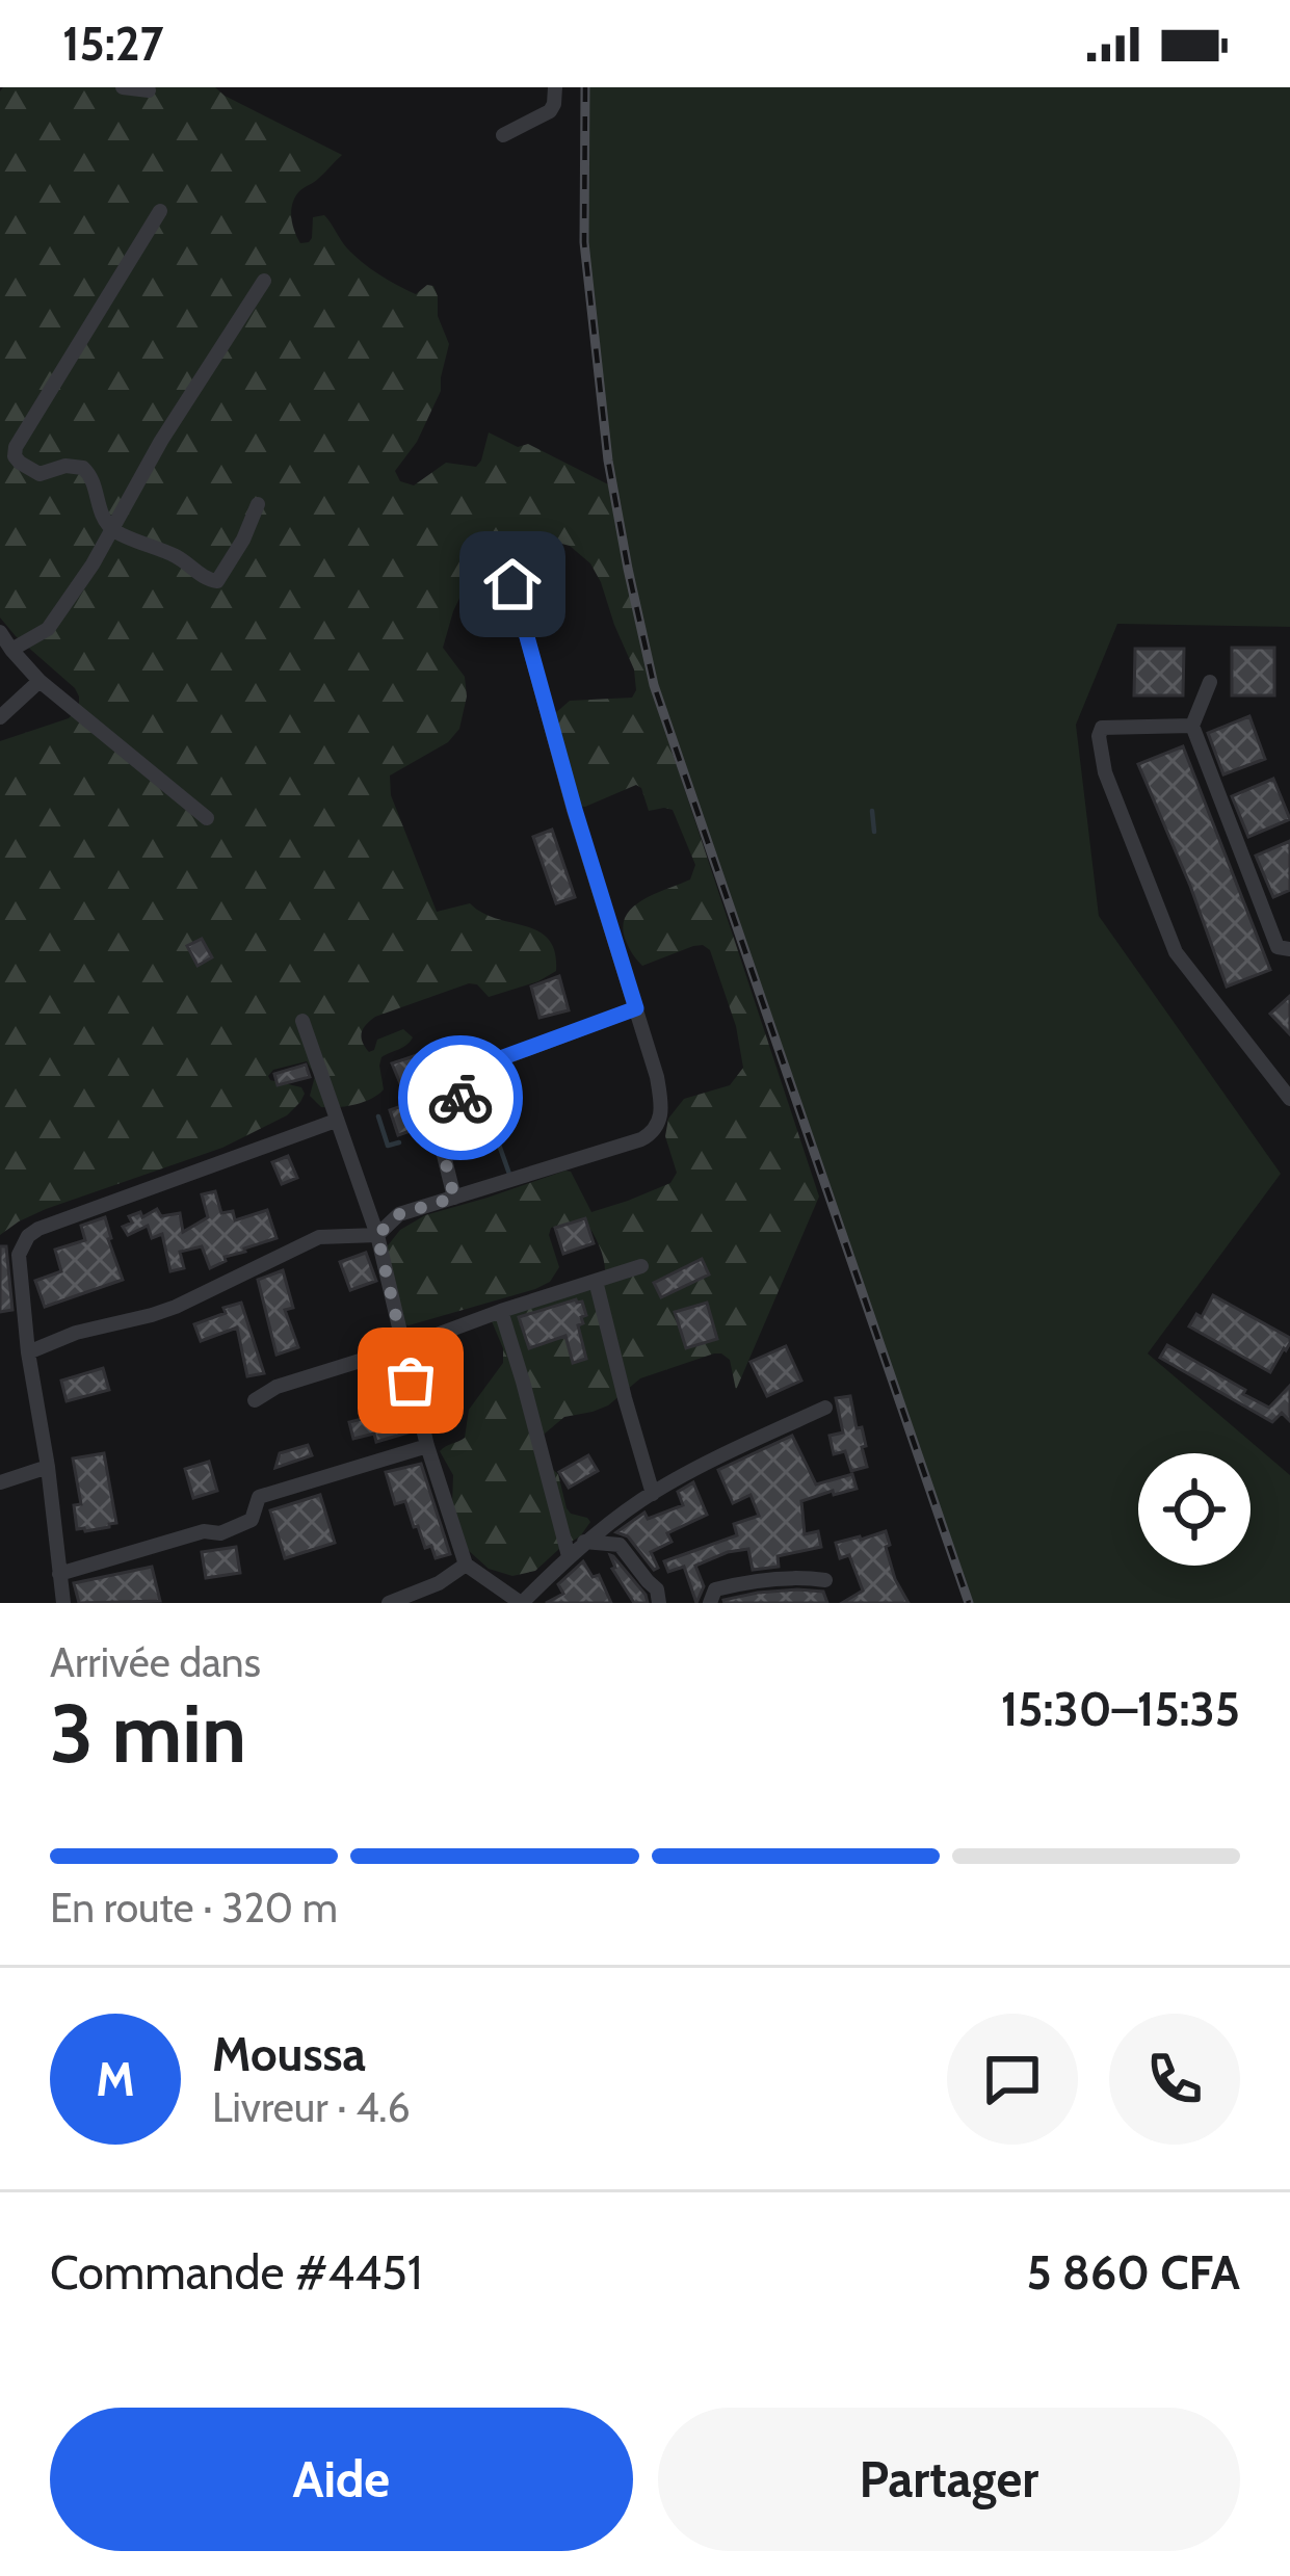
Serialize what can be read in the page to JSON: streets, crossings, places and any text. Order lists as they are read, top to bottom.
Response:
{
  "page": {
    "status": "15:27",
    "heading": ["3 min", "Arrivée dans", "15:30–15:35"],
    "panel": [
      "Moussa",
      "Livreur · 4.6",
      "Commande #4451",
      "5 860 CFA"
    ],
    "bar": "En route · 320 m",
    "round": "M",
    "buttons": ["Aide", "Partager"]
  }
}
